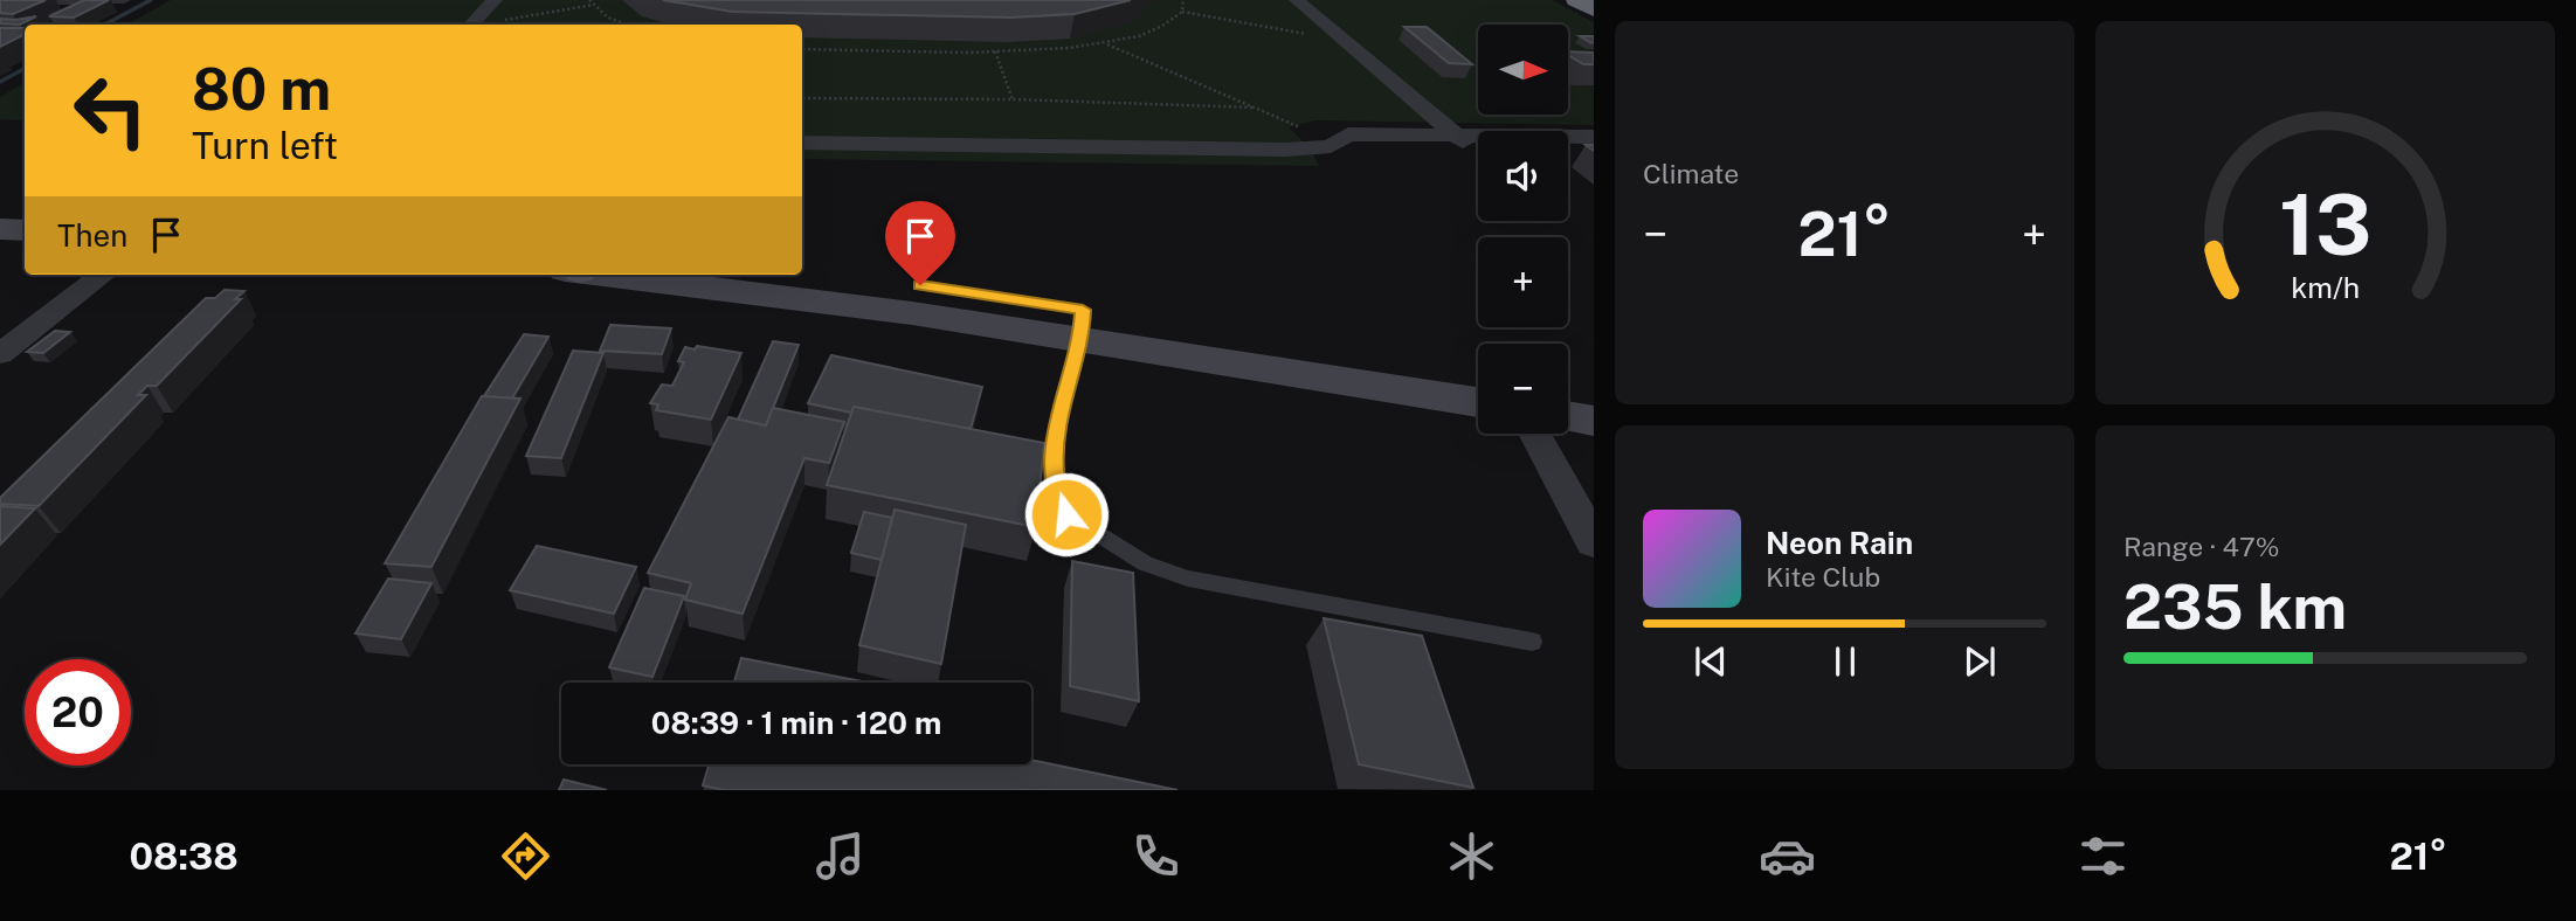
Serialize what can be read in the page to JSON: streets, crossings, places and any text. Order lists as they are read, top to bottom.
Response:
{
  "north": "right",
  "page": {
    "tile": [
      "Climate",
      ["Range · 47%", "235 km"]
    ],
    "map_buttons": ["+", "−"],
    "turn": ["80 m", "Turn left"],
    "then": "Then",
    "heat": ["−", "21°", "+"],
    "song": ["Neon Rain", "Kite Club"],
    "limit": "20",
    "trip": "08:39 · 1 min · 120 m",
    "tabs": ["08:38", "21°"],
    "gauge": ["13", "km/h"]
  }
}
